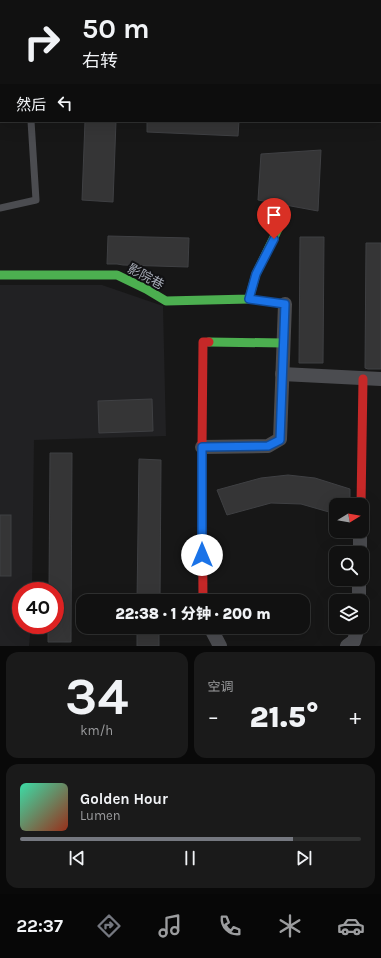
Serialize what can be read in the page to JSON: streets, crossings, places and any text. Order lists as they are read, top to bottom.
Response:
{
  "streets": {
    "street": ["影院巷"]
  },
  "north": "right",
  "page": {
    "turn": ["50 m", "右转"],
    "then": "然后",
    "limit": "40",
    "trip": "22:38 · 1 分钟 · 200 m",
    "tile": [
      ["34", "km/h"],
      "空调"
    ],
    "heat": ["−", "21.5°", "+"],
    "song": ["Golden Hour", "Lumen"],
    "tabs": "22:37"
  }
}
